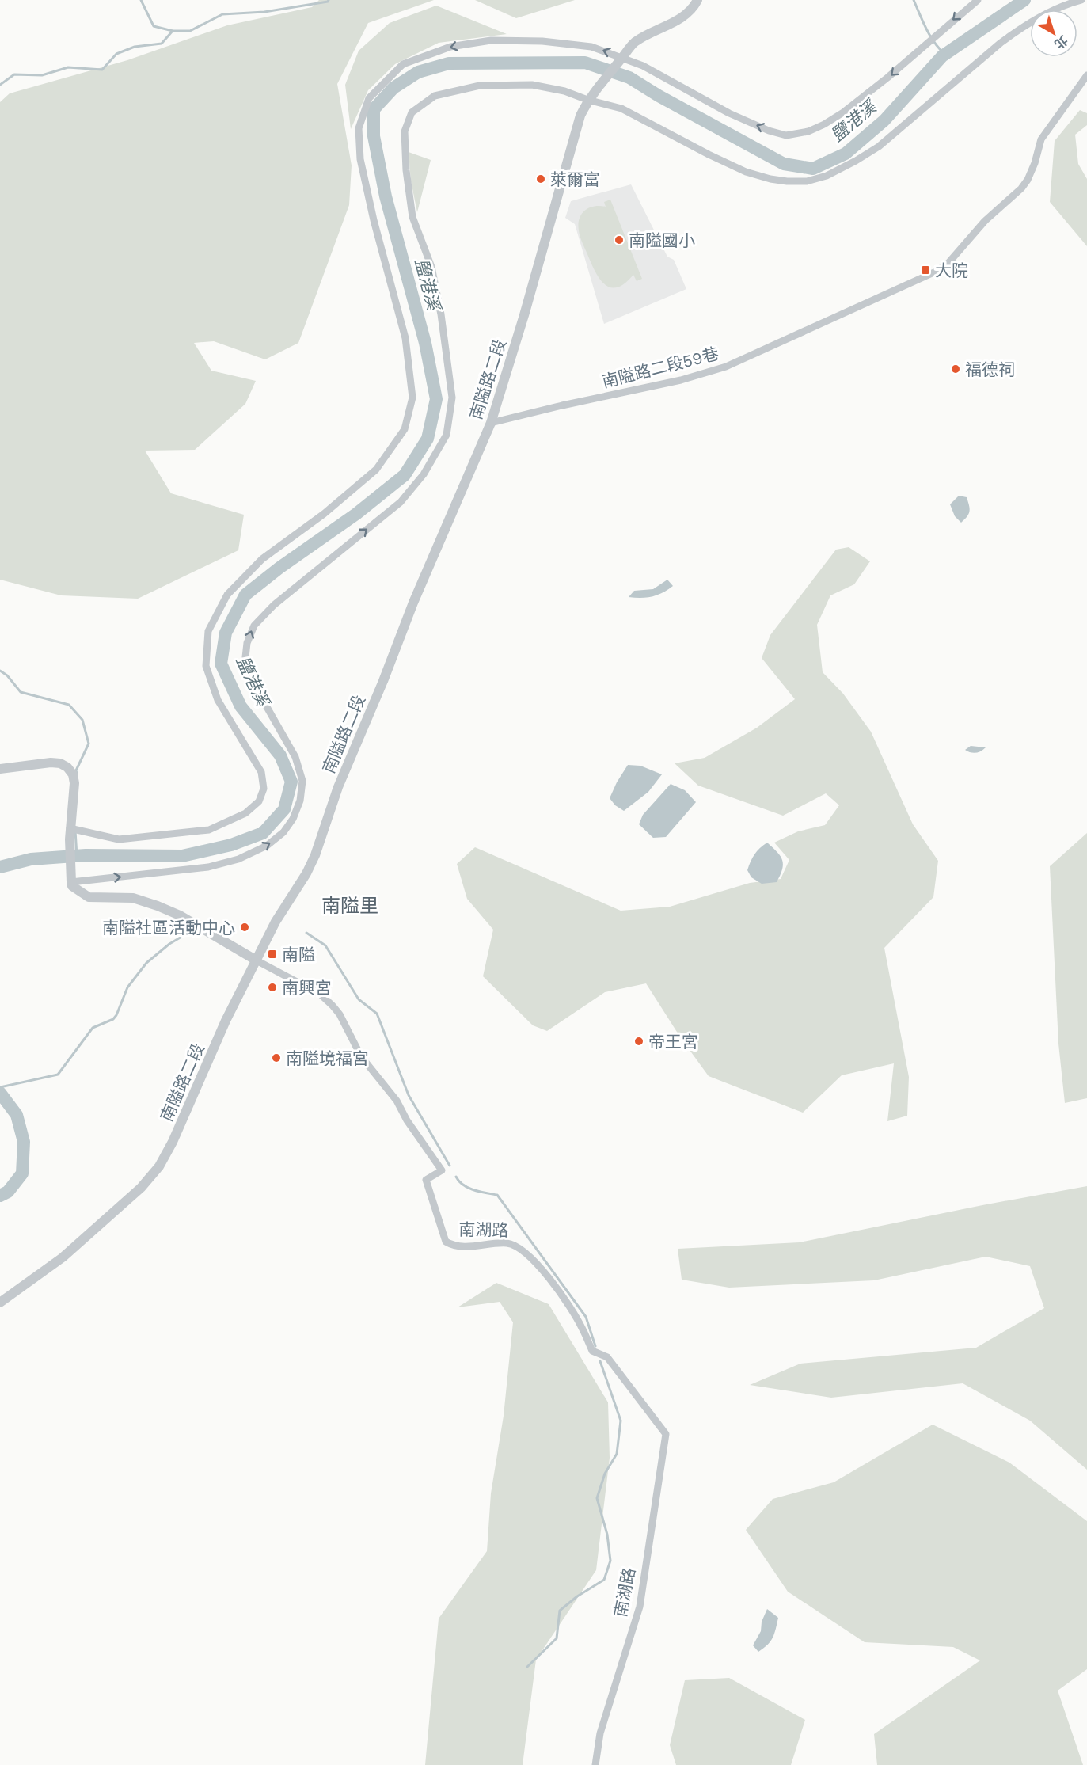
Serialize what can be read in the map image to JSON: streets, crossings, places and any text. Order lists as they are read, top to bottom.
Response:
{
  "streets": {
    "street": ["南隘路二段59巷", "南隘路二段", "南湖路"]
  },
  "crossings": [
    ["南隘路二段59巷", "南隘路二段"],
    ["南隘路二段", "南湖路"]
  ],
  "districts": ["南隘里"],
  "water": ["鹽港溪"],
  "places": {
    "other": [
      "萊爾富",
      "南隘國小",
      "福德祠",
      "南隘社區活動中心",
      "南興宮",
      "帝王宮",
      "南隘境福宮"
    ],
    "transit": ["大院", "南隘"]
  },
  "north": "bottom right"
}
